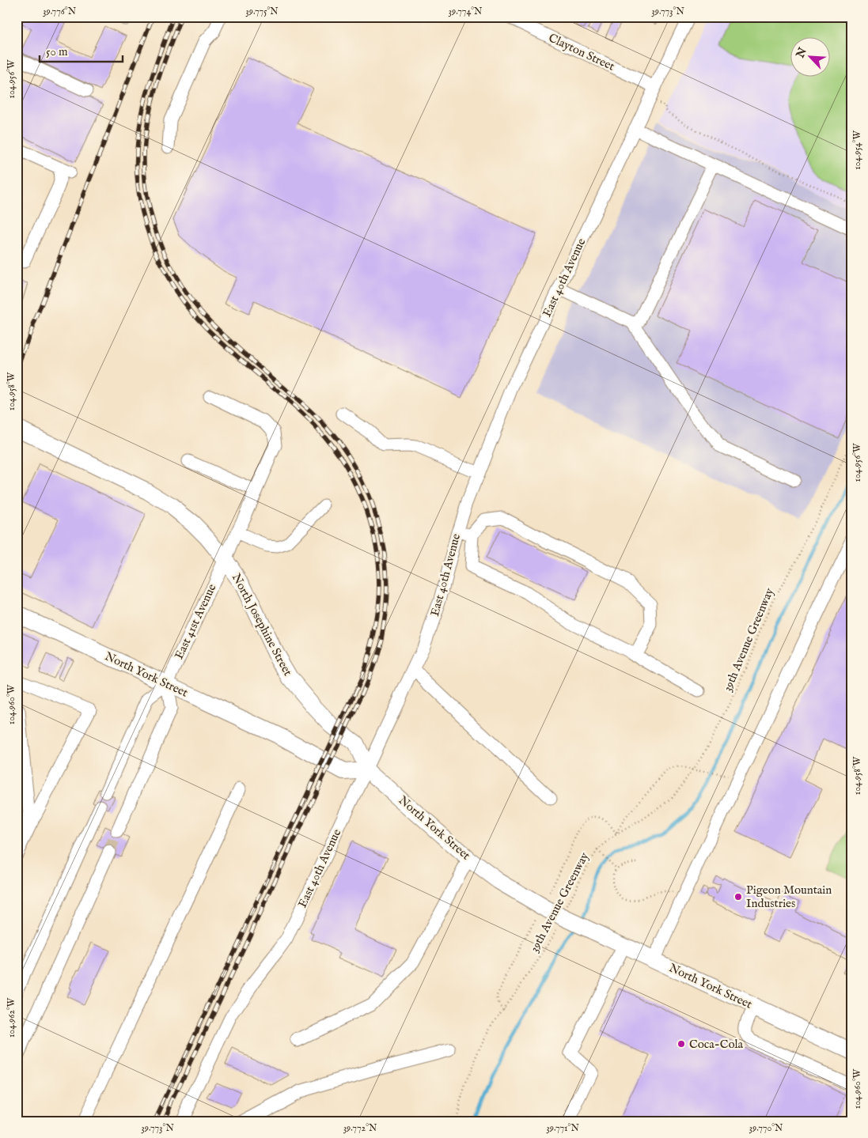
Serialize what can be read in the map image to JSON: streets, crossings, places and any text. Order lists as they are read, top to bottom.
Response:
{
  "streets": {
    "main road": ["North Josephine Street", "North York Street"],
    "street": ["Clayton Street", "East 40th Avenue", "East 41st Avenue"],
    "path": ["39th Avenue Greenway"]
  },
  "crossings": [
    ["Clayton Street", "East 40th Avenue"],
    ["East 40th Avenue", "North Josephine Street"],
    ["East 40th Avenue", "North York Street"],
    ["East 41st Avenue", "North Josephine Street"],
    ["East 41st Avenue", "North York Street"],
    ["North Josephine Street", "North York Street"]
  ],
  "places": ["Pigeon Mountain Industries", "Coca-Cola"],
  "scale_bar": "50 m",
  "north": "top left",
  "coordinates": [
    "39.776°N",
    "39.775°N",
    "39.774°N",
    "39.773°N",
    "104.956°W",
    "104.954°W",
    "104.958°W",
    "104.960°W",
    "104.962°W",
    "39.772°N",
    "39.771°N",
    "39.770°N"
  ]
}
